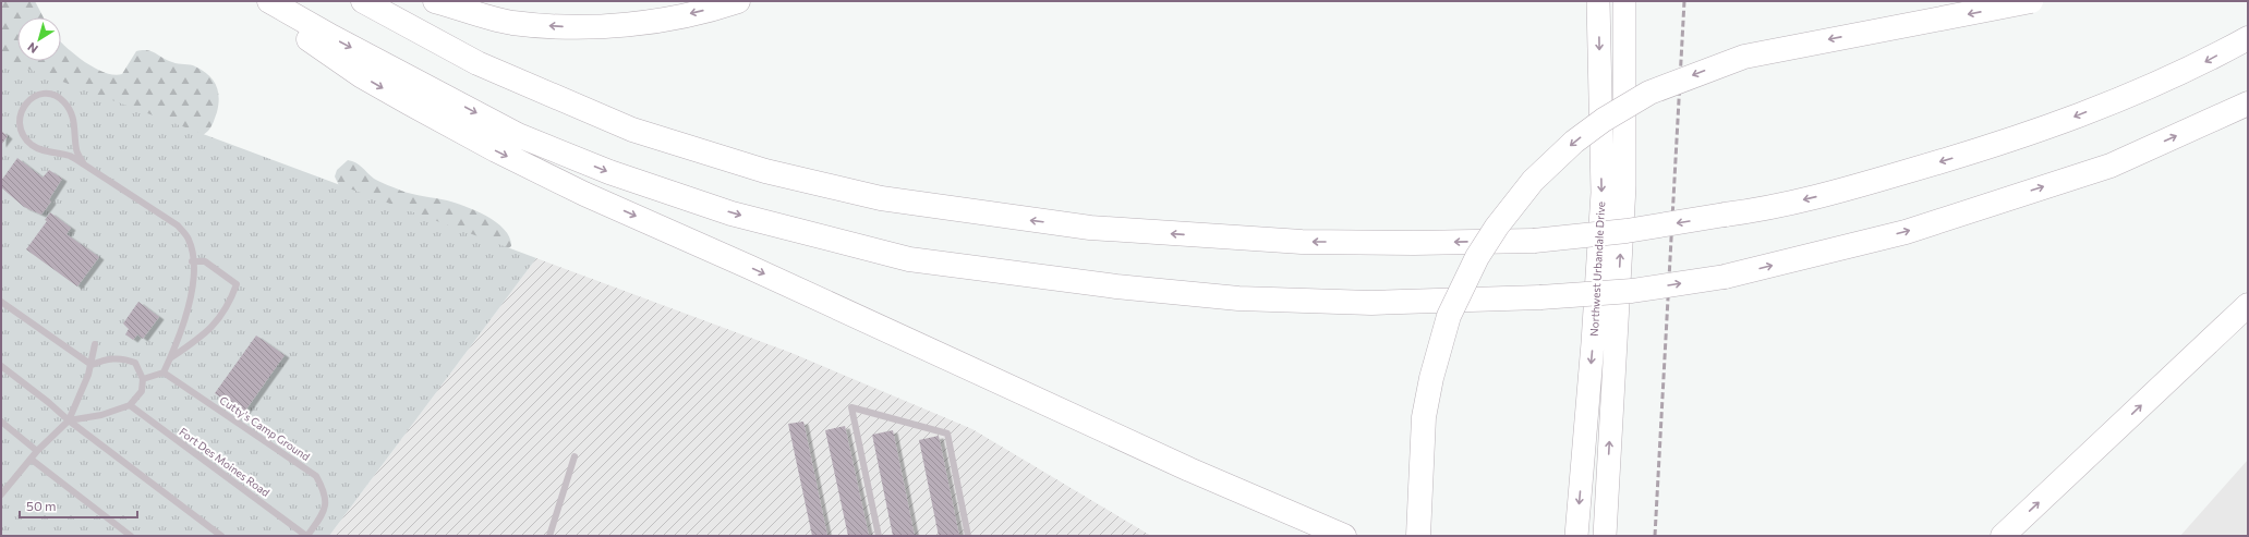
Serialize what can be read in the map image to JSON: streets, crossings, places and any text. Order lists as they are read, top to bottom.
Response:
{
  "streets": {
    "highway": ["Northwest Urbandale Drive"],
    "lane": ["Cutty's Camp Ground", "Fort Des Moines Road"]
  },
  "crossings": [
    ["Cutty's Camp Ground", "Fort Des Moines Road"]
  ],
  "scale_bar": "50 m",
  "north": "bottom left"
}
